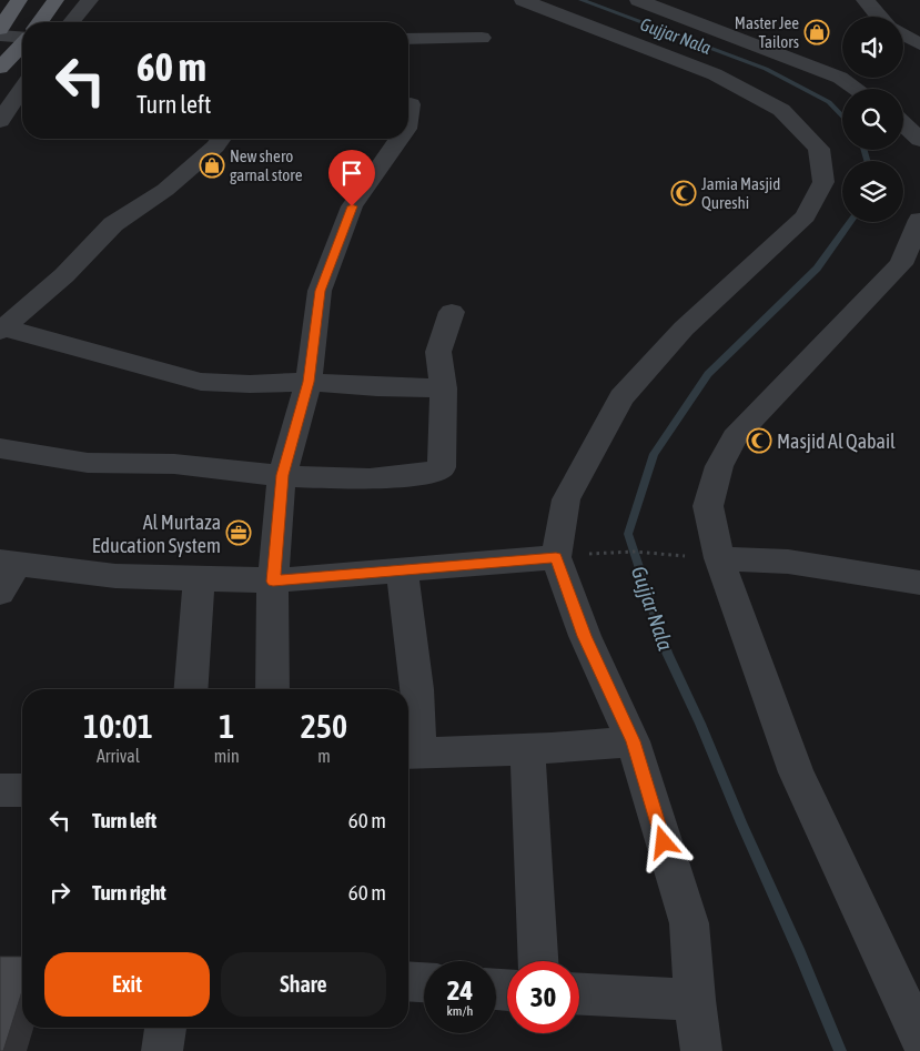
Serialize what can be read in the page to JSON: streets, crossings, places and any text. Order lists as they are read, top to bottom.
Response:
{
  "water": ["Gujjar Nala"],
  "places": {
    "shop": ["Master Jee Tailors", "New shero garnal store"],
    "mosque": ["Jamia Masjid Qureshi", "Masjid Al Qabail"],
    "office": ["Al Murtaza Education System"]
  },
  "page": {
    "turn": ["60 m", "Turn left"],
    "eta": [
      "10:01",
      "Arrival",
      "1",
      "min",
      "250",
      "m"
    ],
    "list": [
      {
        "name": "Turn left",
        "value": "60 m"
      },
      {
        "name": "Turn right",
        "value": "60 m"
      }
    ],
    "buttons": ["Exit", "Share"],
    "speed": "24 km/h",
    "limit": "30"
  }
}
